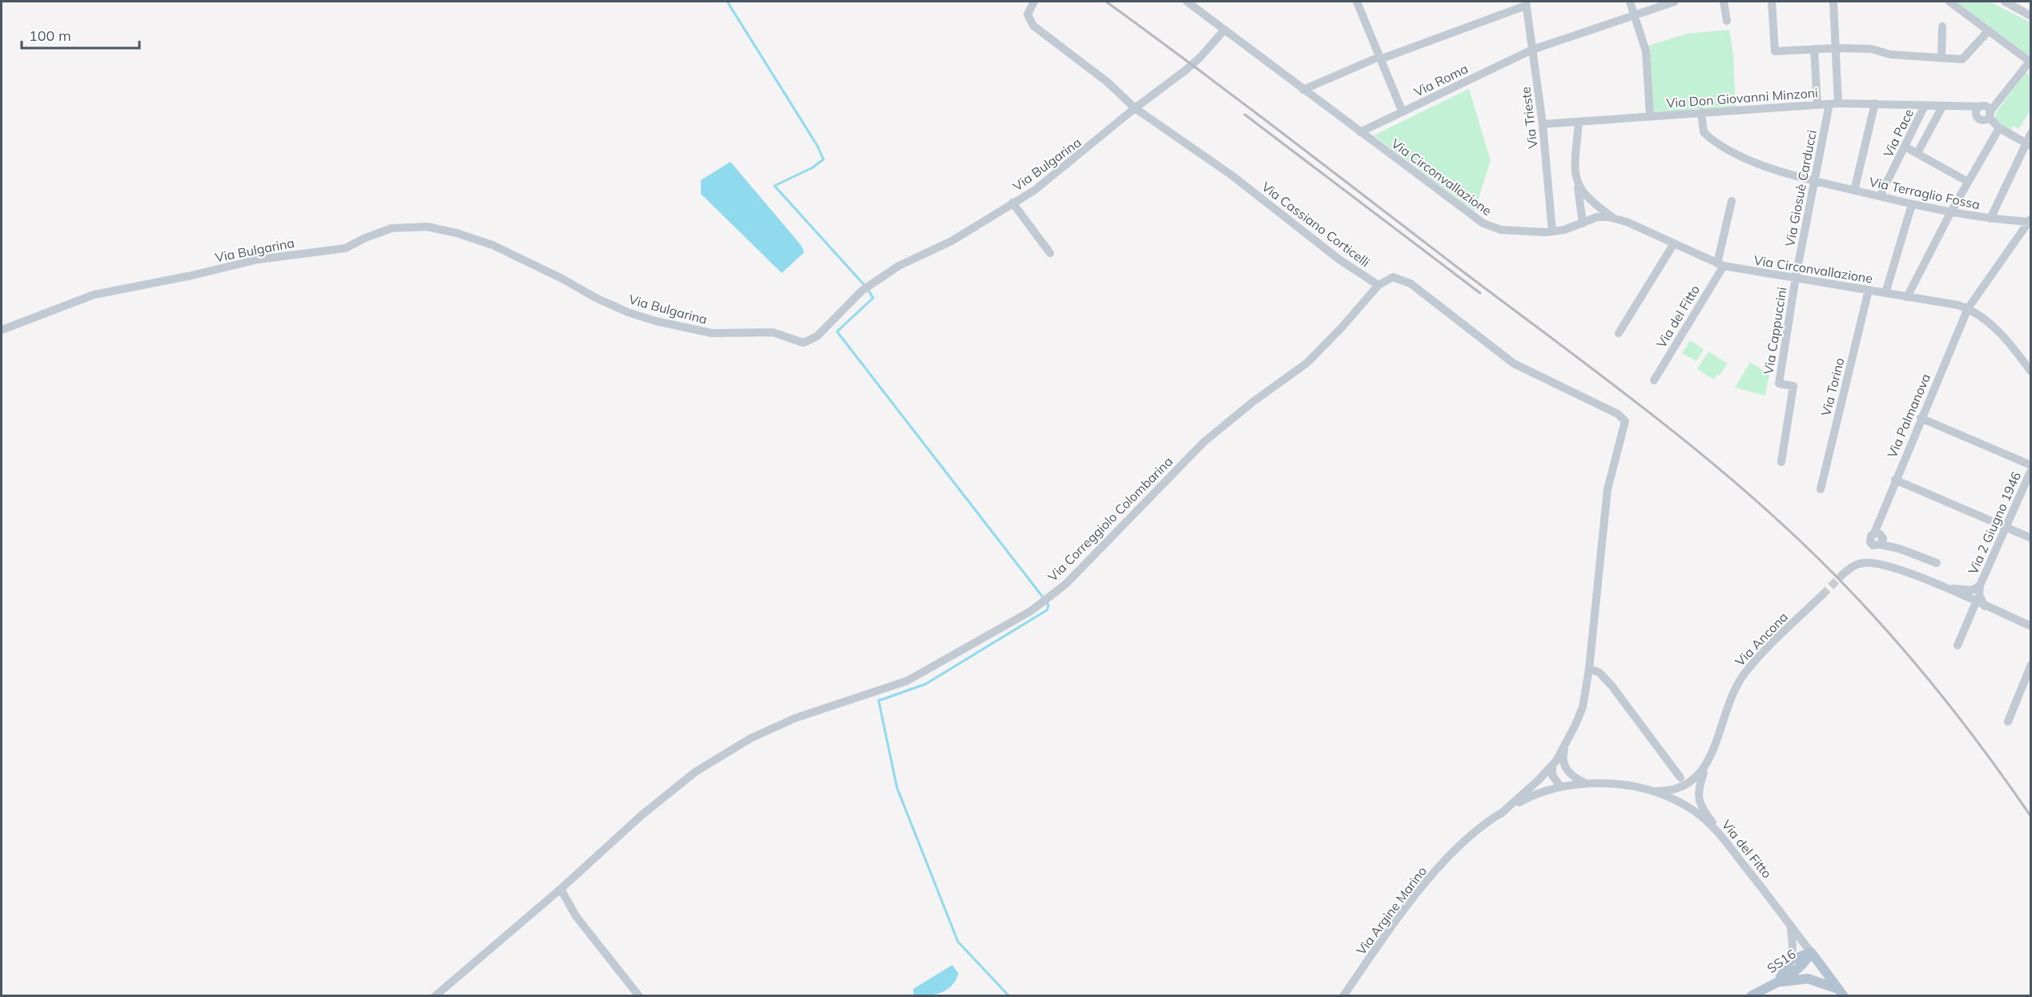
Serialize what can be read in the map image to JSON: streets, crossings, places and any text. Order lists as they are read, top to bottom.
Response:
{
  "streets": {
    "main road": ["Via del Fitto", "SS16"],
    "street": [
      "Via Roma",
      "Via Don Giovanni Minzoni",
      "Via Trieste",
      "Via Pace",
      "Via Bulgarina",
      "Via Circonvallazione",
      "Via Giosuè Carducci",
      "Via Terraglio Fossa",
      "Via Cassiano Corticelli",
      "Via Cappuccini",
      "Via Torino",
      "Via Palmanova",
      "Via Correggiolo Colombarina",
      "Via 2 Giugno 1946",
      "Via Ancona",
      "Via Argine Marino"
    ]
  },
  "crossings": [
    ["Via Roma", "Via Trieste"],
    ["Via Roma", "Via Circonvallazione"],
    ["Via Don Giovanni Minzoni", "Via Trieste"],
    ["Via Don Giovanni Minzoni", "Via Pace"],
    ["Via Don Giovanni Minzoni", "Via Giosuè Carducci"],
    ["Via Don Giovanni Minzoni", "Via Terraglio Fossa"],
    ["Via Trieste", "Via Circonvallazione"],
    ["Via Pace", "Via Terraglio Fossa"],
    ["Via Bulgarina", "Via Circonvallazione"],
    ["Via Bulgarina", "Via Cassiano Corticelli"],
    ["Via Circonvallazione", "Via Giosuè Carducci"],
    ["Via Circonvallazione", "Via del Fitto"],
    ["Via Circonvallazione", "Via Cappuccini"],
    ["Via Circonvallazione", "Via Torino"],
    ["Via Circonvallazione", "Via Palmanova"],
    ["Via Giosuè Carducci", "Via Terraglio Fossa"],
    ["Via Giosuè Carducci", "Via Cappuccini"],
    ["Via Terraglio Fossa", "Via Palmanova"],
    ["Via Cassiano Corticelli", "Via Correggiolo Colombarina"],
    ["Via del Fitto", "Via Ancona"],
    ["Via del Fitto", "Via Argine Marino"],
    ["Via del Fitto", "SS16"]
  ],
  "scale_bar": "100 m"
}
